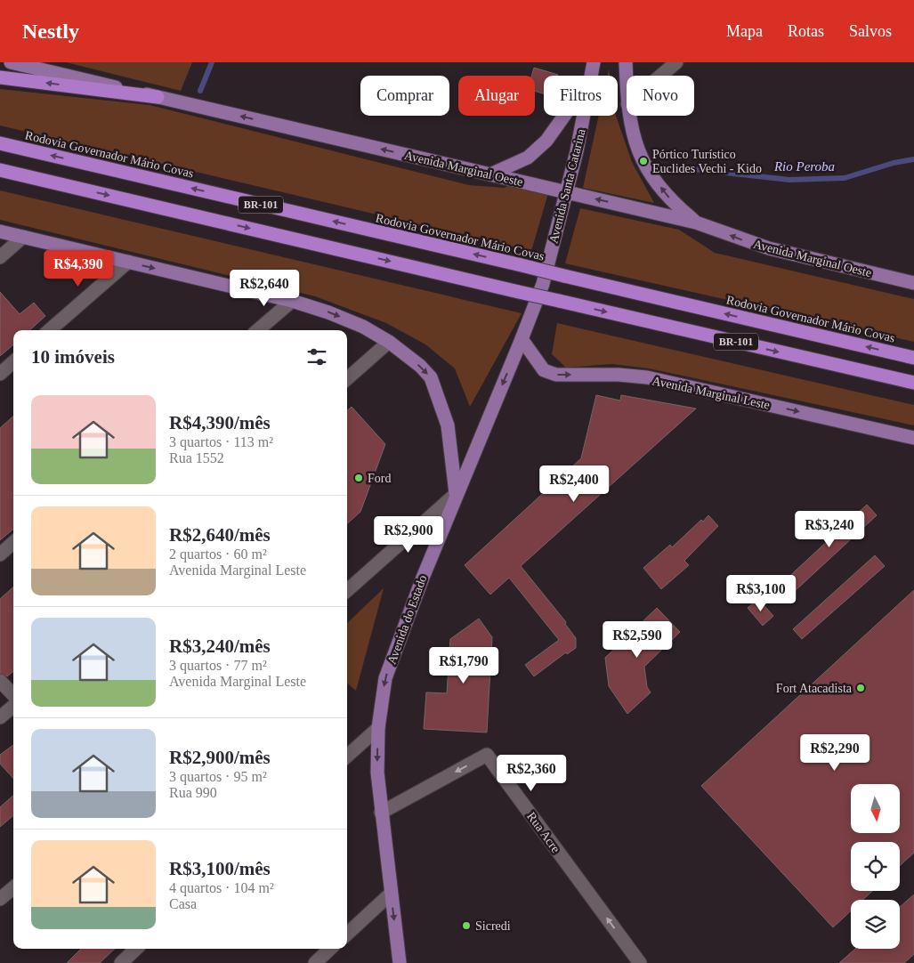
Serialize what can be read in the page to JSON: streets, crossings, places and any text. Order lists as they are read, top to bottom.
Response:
{
  "streets": {
    "highway": ["Rodovia Governador Mário Covas", "BR-101"],
    "main road": [
      "Avenida Marginal Oeste",
      "Avenida Santa Catarina",
      "Avenida Marginal Leste",
      "Avenida do Estado"
    ],
    "street": ["Rua Acre"]
  },
  "crossings": [
    ["Avenida Marginal Oeste", "Avenida Santa Catarina"],
    ["Avenida Santa Catarina", "Avenida do Estado"],
    ["Avenida Marginal Leste", "Avenida do Estado"],
    ["Avenida do Estado", "Rua Acre"]
  ],
  "one_way": ["Avenida Marginal Oeste", "Avenida Marginal Leste", "Avenida do Estado"],
  "water": ["Rio Peroba"],
  "places": [
    "Pórtico Turístico Euclides Vechi - Kido",
    "Ford",
    "Fort Atacadista",
    "Sicredi"
  ],
  "north": "bottom",
  "page": {
    "header": "Nestly",
    "nav": ["Mapa", "Rotas", "Salvos"],
    "chip": [
      "Comprar",
      "Alugar",
      "Filtros",
      "Novo"
    ],
    "price": [
      "R$4,390",
      "R$2,640",
      "R$2,400",
      "R$3,240",
      "R$2,900",
      "R$3,100",
      "R$2,590",
      "R$1,790",
      "R$2,290",
      "R$2,360"
    ],
    "heading": "10 imóveis",
    "list": [
      {
        "name": "R$4,390/mês",
        "note": "3 quartos · 113 m² · Rua 1552"
      },
      {
        "name": "R$2,640/mês",
        "note": "2 quartos · 60 m² · Avenida Marginal Leste"
      },
      {
        "name": "R$3,240/mês",
        "note": "3 quartos · 77 m² · Avenida Marginal Leste"
      },
      {
        "name": "R$2,900/mês",
        "note": "3 quartos · 95 m² · Rua 990"
      },
      {
        "name": "R$3,100/mês",
        "note": "4 quartos · 104 m² · Casa"
      }
    ]
  }
}
